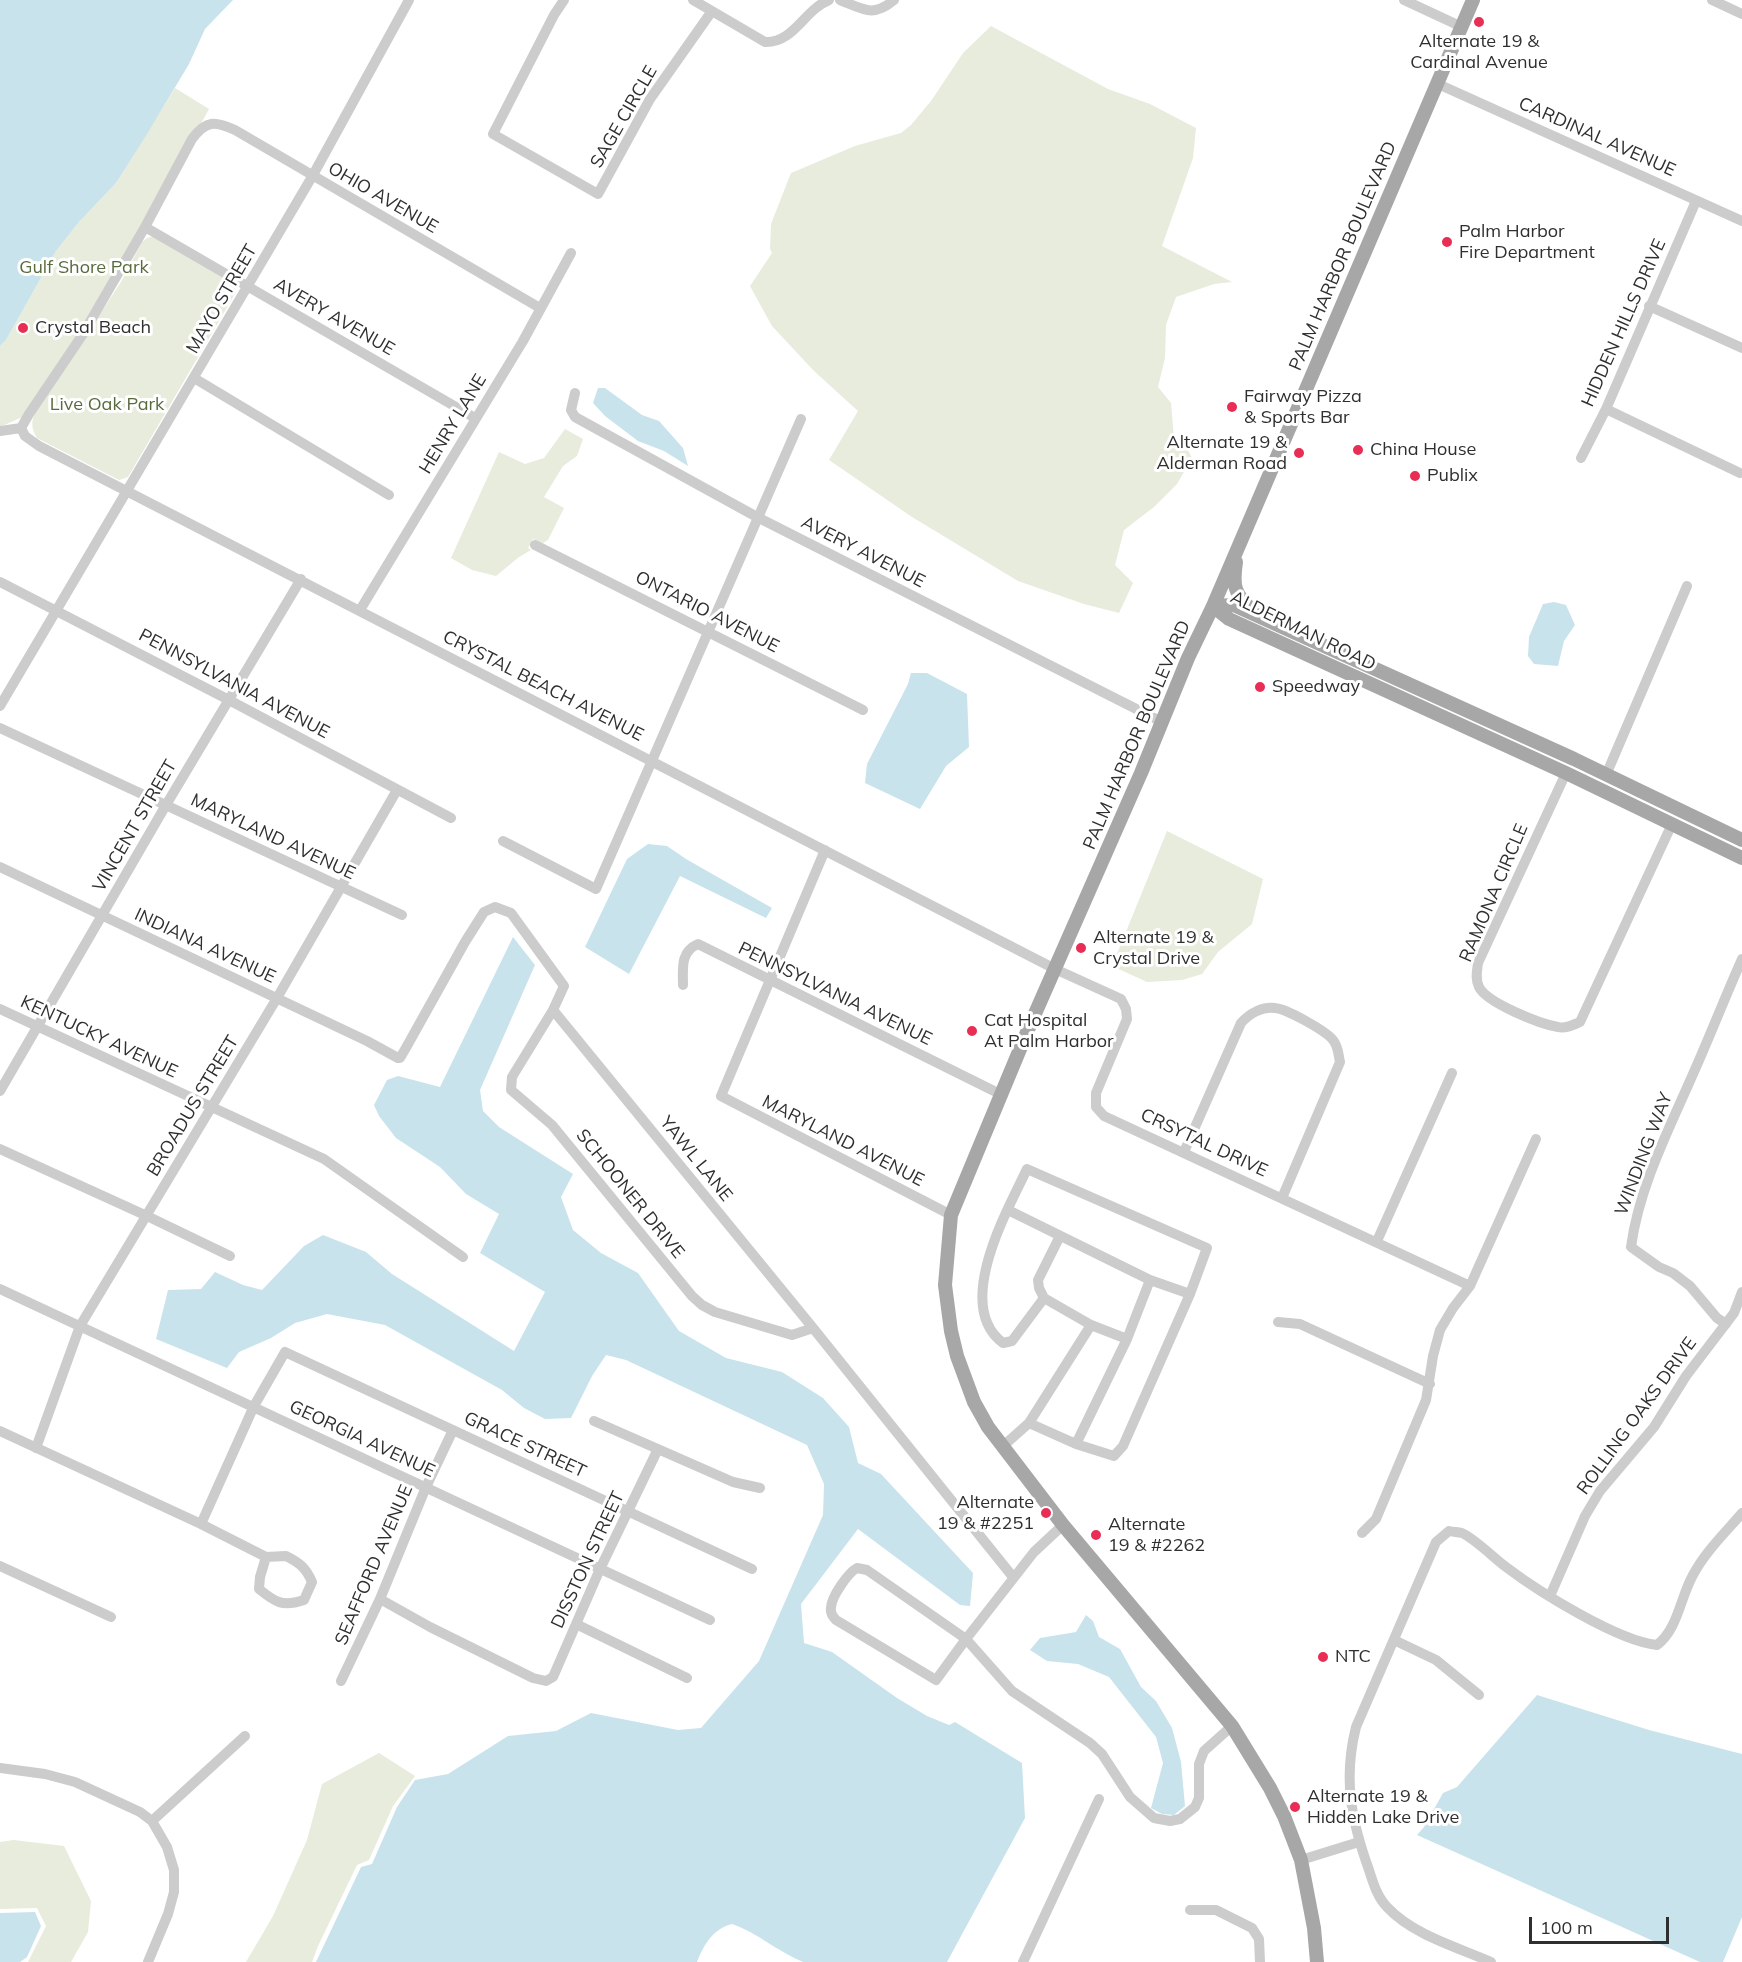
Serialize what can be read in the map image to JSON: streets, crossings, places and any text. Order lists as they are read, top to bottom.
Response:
{
  "streets": {
    "main road": ["PALM HARBOR BOULEVARD", "ALDERMAN ROAD"],
    "street": [
      "SAGE CIRCLE",
      "CARDINAL AVENUE",
      "OHIO AVENUE",
      "MAYO STREET",
      "AVERY AVENUE",
      "HIDDEN HILLS DRIVE",
      "HENRY LANE",
      "ONTARIO AVENUE",
      "PENNSYLVANIA AVENUE",
      "CRYSTAL BEACH AVENUE",
      "VINCENT STREET",
      "MARYLAND AVENUE",
      "RAMONA CIRCLE",
      "INDIANA AVENUE",
      "KENTUCKY AVENUE",
      "BROADUS STREET",
      "CRSYTAL DRIVE",
      "WINDING WAY",
      "YAWL LANE",
      "SCHOONER DRIVE",
      "ROLLING OAKS DRIVE",
      "GEORGIA AVENUE",
      "GRACE STREET",
      "DISSTON STREET",
      "SEAFFORD AVENUE"
    ]
  },
  "crossings": [
    ["CARDINAL AVENUE", "PALM HARBOR BOULEVARD"],
    ["CARDINAL AVENUE", "HIDDEN HILLS DRIVE"],
    ["OHIO AVENUE", "MAYO STREET"],
    ["OHIO AVENUE", "AVERY AVENUE"],
    ["OHIO AVENUE", "HENRY LANE"],
    ["PALM HARBOR BOULEVARD", "AVERY AVENUE"],
    ["PALM HARBOR BOULEVARD", "ALDERMAN ROAD"],
    ["PALM HARBOR BOULEVARD", "PENNSYLVANIA AVENUE"],
    ["PALM HARBOR BOULEVARD", "CRYSTAL BEACH AVENUE"],
    ["PALM HARBOR BOULEVARD", "MARYLAND AVENUE"],
    ["PALM HARBOR BOULEVARD", "CRSYTAL DRIVE"],
    ["MAYO STREET", "AVERY AVENUE"],
    ["MAYO STREET", "PENNSYLVANIA AVENUE"],
    ["MAYO STREET", "CRYSTAL BEACH AVENUE"],
    ["AVERY AVENUE", "HENRY LANE"],
    ["HENRY LANE", "CRYSTAL BEACH AVENUE"],
    ["ALDERMAN ROAD", "RAMONA CIRCLE"],
    ["PENNSYLVANIA AVENUE", "VINCENT STREET"],
    ["PENNSYLVANIA AVENUE", "MARYLAND AVENUE"],
    ["PENNSYLVANIA AVENUE", "BROADUS STREET"],
    ["CRYSTAL BEACH AVENUE", "VINCENT STREET"],
    ["CRYSTAL BEACH AVENUE", "CRSYTAL DRIVE"],
    ["VINCENT STREET", "MARYLAND AVENUE"],
    ["VINCENT STREET", "INDIANA AVENUE"],
    ["VINCENT STREET", "KENTUCKY AVENUE"],
    ["MARYLAND AVENUE", "BROADUS STREET"],
    ["INDIANA AVENUE", "BROADUS STREET"],
    ["INDIANA AVENUE", "YAWL LANE"],
    ["INDIANA AVENUE", "SCHOONER DRIVE"],
    ["KENTUCKY AVENUE", "BROADUS STREET"],
    ["BROADUS STREET", "GEORGIA AVENUE"],
    ["WINDING WAY", "ROLLING OAKS DRIVE"],
    ["YAWL LANE", "SCHOONER DRIVE"],
    ["GEORGIA AVENUE", "GRACE STREET"],
    ["GEORGIA AVENUE", "DISSTON STREET"],
    ["GEORGIA AVENUE", "SEAFFORD AVENUE"],
    ["GRACE STREET", "DISSTON STREET"],
    ["GRACE STREET", "SEAFFORD AVENUE"],
    ["DISSTON STREET", "SEAFFORD AVENUE"]
  ],
  "parks": ["Gulf Shore Park", "Live Oak Park"],
  "places": [
    "Alternate 19 & Cardinal Avenue",
    "Palm Harbor Fire Department",
    "Crystal Beach",
    "Fairway Pizza & Sports Bar",
    "China House",
    "Alternate 19 & Alderman Road",
    "Publix",
    "Speedway",
    "Alternate 19 & Crystal Drive",
    "Cat Hospital At Palm Harbor",
    "Alternate 19 & #2251",
    "Alternate 19 & #2262",
    "NTC",
    "Alternate 19 & Hidden Lake Drive"
  ],
  "scale_bar": "100 m"
}
